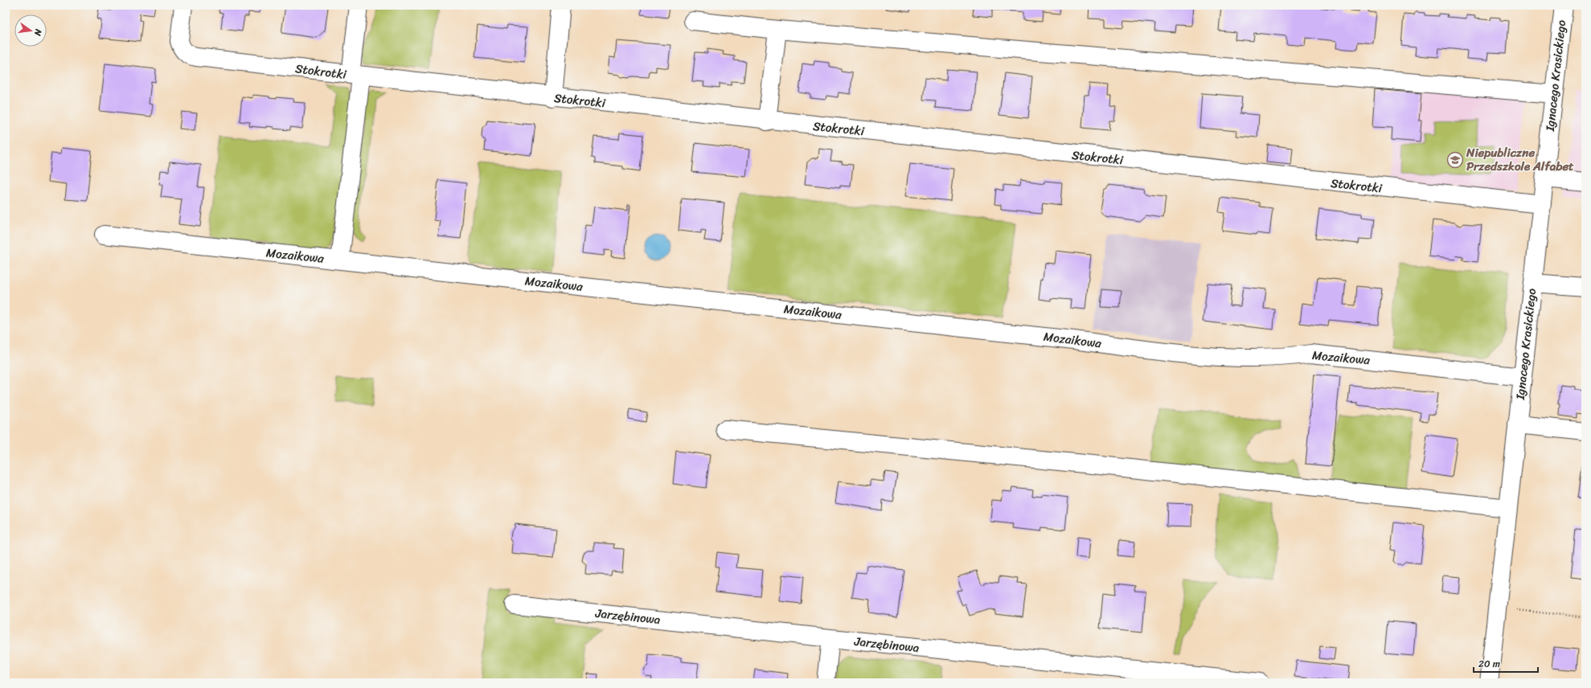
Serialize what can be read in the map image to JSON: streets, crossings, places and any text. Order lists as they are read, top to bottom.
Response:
{
  "streets": {
    "street": [
      "Stokrotki",
      "Ignacego Krasickiego",
      "Mozaikowa",
      "Jarzębinowa"
    ]
  },
  "crossings": [
    ["Stokrotki", "Ignacego Krasickiego"],
    ["Ignacego Krasickiego", "Mozaikowa"]
  ],
  "places": {
    "school or university": ["Niepubliczne Przedszkole Alfabet"]
  },
  "scale_bar": "20 m",
  "north": "right"
}
